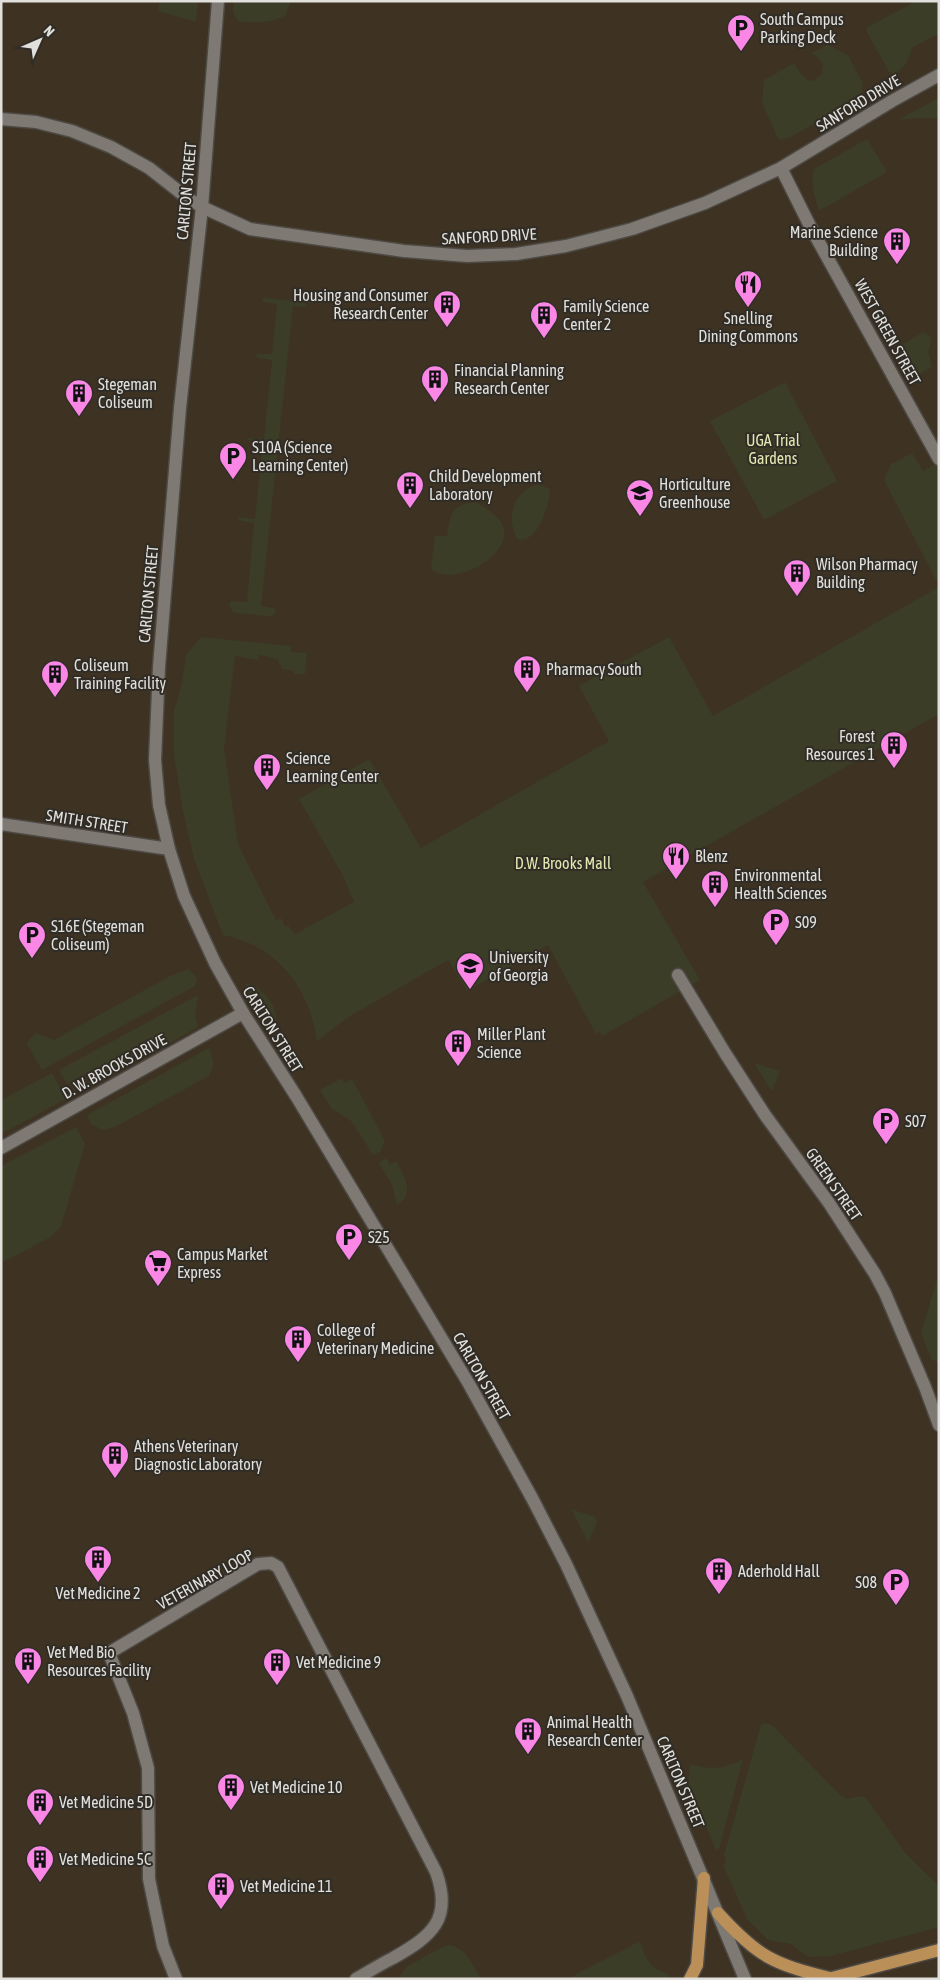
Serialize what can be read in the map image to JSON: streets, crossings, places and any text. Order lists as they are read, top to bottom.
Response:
{
  "streets": {
    "street": [
      "SANFORD DRIVE",
      "CARLTON STREET",
      "WEST GREEN STREET",
      "SMITH STREET",
      "D. W. BROOKS DRIVE",
      "GREEN STREET",
      "VETERINARY LOOP"
    ]
  },
  "crossings": [
    ["SANFORD DRIVE", "CARLTON STREET"],
    ["SANFORD DRIVE", "WEST GREEN STREET"],
    ["CARLTON STREET", "SMITH STREET"],
    ["CARLTON STREET", "D. W. BROOKS DRIVE"]
  ],
  "parks": ["UGA Trial Gardens", "D.W. Brooks Mall"],
  "places": {
    "parking": [
      "South Campus Parking Deck",
      "S10A (Science Learning Center)",
      "S09",
      "S16E (Stegeman Coliseum)",
      "S07",
      "S25",
      "S08"
    ],
    "building": [
      "Marine Science Building",
      "Housing and Consumer Research Center",
      "Family Science Center 2",
      "Financial Planning Research Center",
      "Stegeman Coliseum",
      "Child Development Laboratory",
      "Wilson Pharmacy Building",
      "Pharmacy South",
      "Coliseum Training Facility",
      "Forest Resources 1",
      "Science Learning Center",
      "Environmental Health Sciences",
      "Miller Plant Science",
      "College of Veterinary Medicine",
      "Athens Veterinary Diagnostic Laboratory",
      "Vet Medicine 2",
      "Aderhold Hall",
      "Vet Med Bio Resources Facility",
      "Vet Medicine 9",
      "Animal Health Research Center",
      "Vet Medicine 10",
      "Vet Medicine 5D",
      "Vet Medicine 5C",
      "Vet Medicine 11"
    ],
    "restaurant": ["Snelling Dining Commons", "Blenz"],
    "school or university": ["Horticulture Greenhouse", "University of Georgia"],
    "supermarket": ["Campus Market Express"]
  },
  "north": "top right"
}
